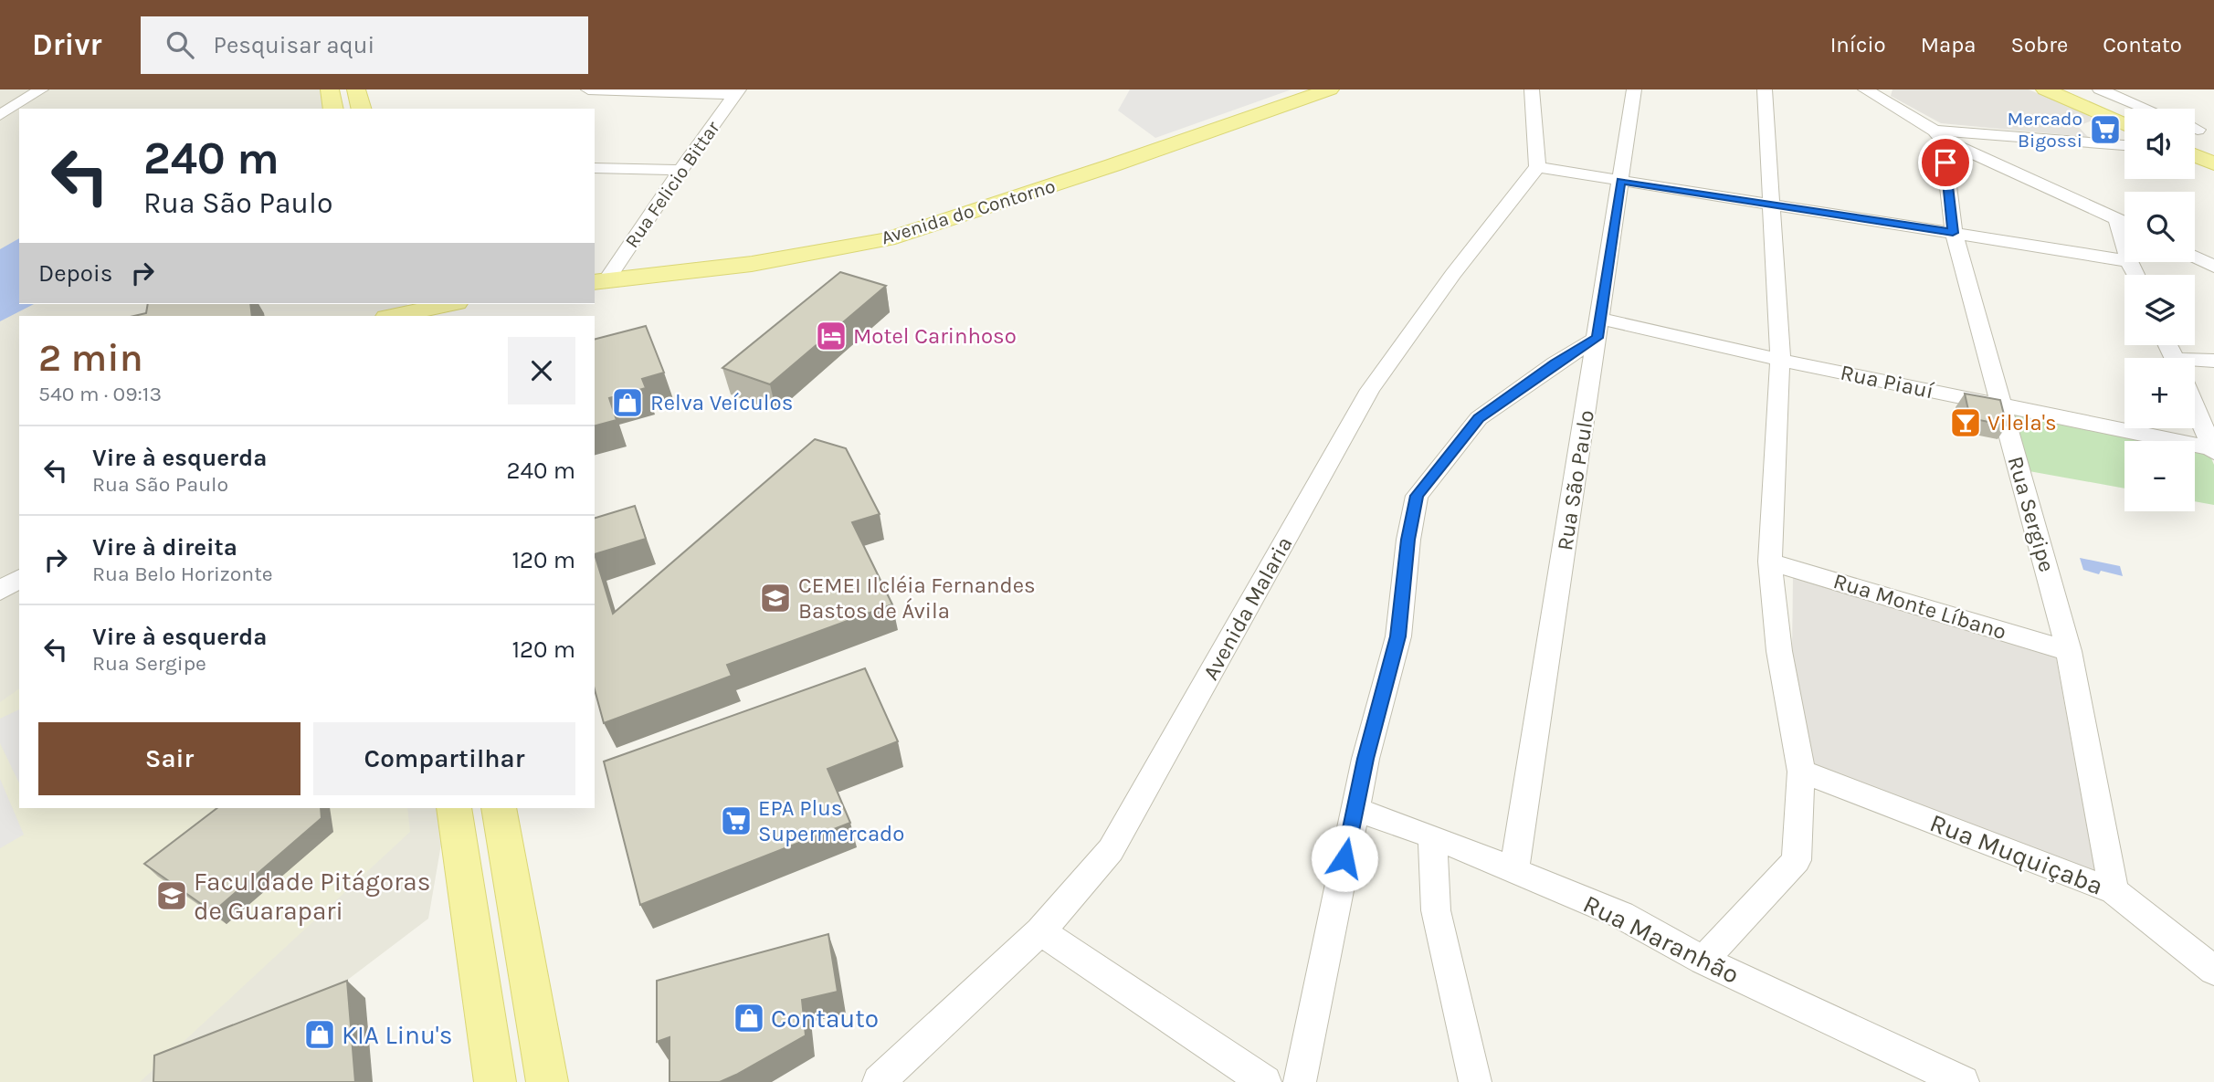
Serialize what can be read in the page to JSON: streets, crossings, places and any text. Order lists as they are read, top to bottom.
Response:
{
  "streets": {
    "main road": ["Avenida do Contorno"],
    "street": [
      "Rua Felicio Bittar",
      "Rua Piauí",
      "Rua São Paulo",
      "Rua Sergipe",
      "Rua Monte Líbano",
      "Avenida Malaria",
      "Rua Muquiçaba",
      "Rua Maranhão"
    ]
  },
  "crossings": [
    ["Rua Felicio Bittar", "Avenida do Contorno"],
    ["Rua Piauí", "Rua São Paulo"],
    ["Rua Piauí", "Rua Sergipe"],
    ["Rua São Paulo", "Rua Maranhão"],
    ["Rua Sergipe", "Rua Monte Líbano"],
    ["Rua Sergipe", "Rua Muquiçaba"]
  ],
  "places": {
    "supermarket": ["Mercado Bigossi", "EPA Plus Supermercado"],
    "hotel": ["Motel Carinhoso"],
    "shop": ["Relva Veículos", "Contauto", "KIA Linu's"],
    "bar": ["Vilela's"],
    "school or university": ["CEMEI Ilcléia Fernandes Bastos de Ávila", "Faculdade Pitágoras de Guarapari"]
  },
  "page": {
    "header": "Drivr",
    "search": "Pesquisar aqui",
    "nav": [
      "Início",
      "Mapa",
      "Sobre",
      "Contato"
    ],
    "map_buttons": ["+", "−"],
    "turn": ["240 m", "Rua São Paulo"],
    "then": "Depois",
    "heading": ["2 min", "540 m · 09:13"],
    "list": [
      {
        "name": "Vire à esquerda",
        "note": "Rua São Paulo",
        "value": "240 m"
      },
      {
        "name": "Vire à direita",
        "note": "Rua Belo Horizonte",
        "value": "120 m"
      },
      {
        "name": "Vire à esquerda",
        "note": "Rua Sergipe",
        "value": "120 m"
      }
    ],
    "buttons": ["Sair", "Compartilhar"]
  }
}
